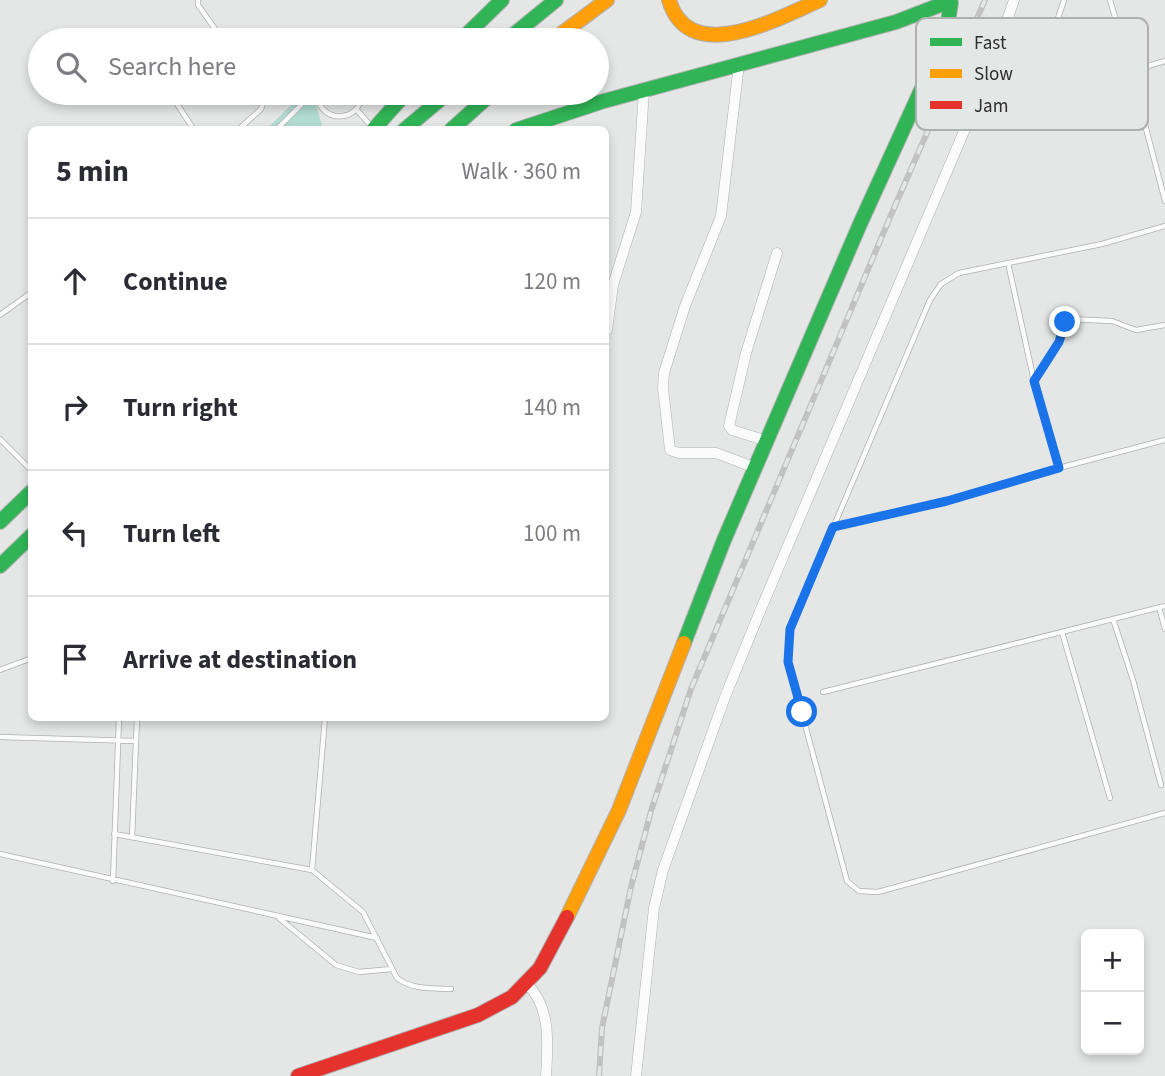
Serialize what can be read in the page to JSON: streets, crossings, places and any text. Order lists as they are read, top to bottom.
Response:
{
  "legend": ["Fast", "Slow", "Jam"],
  "page": {
    "search": "Search here",
    "heading": ["5 min", "Walk · 360 m"],
    "list": [
      ["Continue", "120 m"],
      ["Turn right", "140 m"],
      ["Turn left", "100 m"],
      "Arrive at destination"
    ],
    "map_buttons": ["+", "−"]
  }
}
